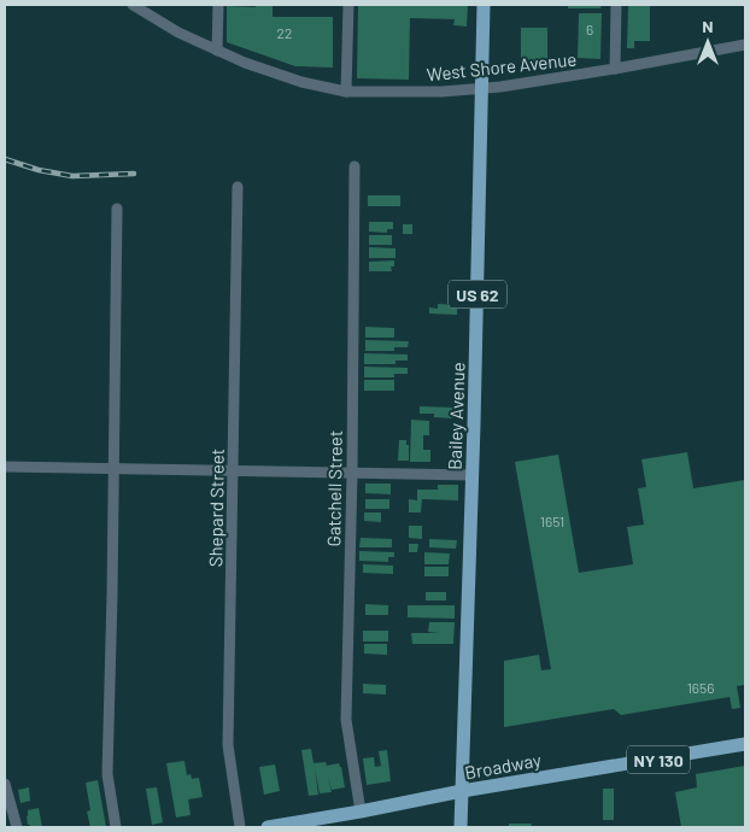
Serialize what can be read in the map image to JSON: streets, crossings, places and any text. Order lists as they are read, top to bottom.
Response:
{
  "streets": {
    "main road": [
      "US 62",
      "Bailey Avenue",
      "NY 130",
      "Broadway"
    ],
    "street": ["West Shore Avenue", "Gatchell Street", "Shepard Street"]
  },
  "crossings": [
    ["Bailey Avenue", "Broadway"],
    ["Gatchell Street", "Broadway"]
  ],
  "house_numbers": [
    "6",
    "22",
    "1651",
    "1656"
  ],
  "north": "top"
}
